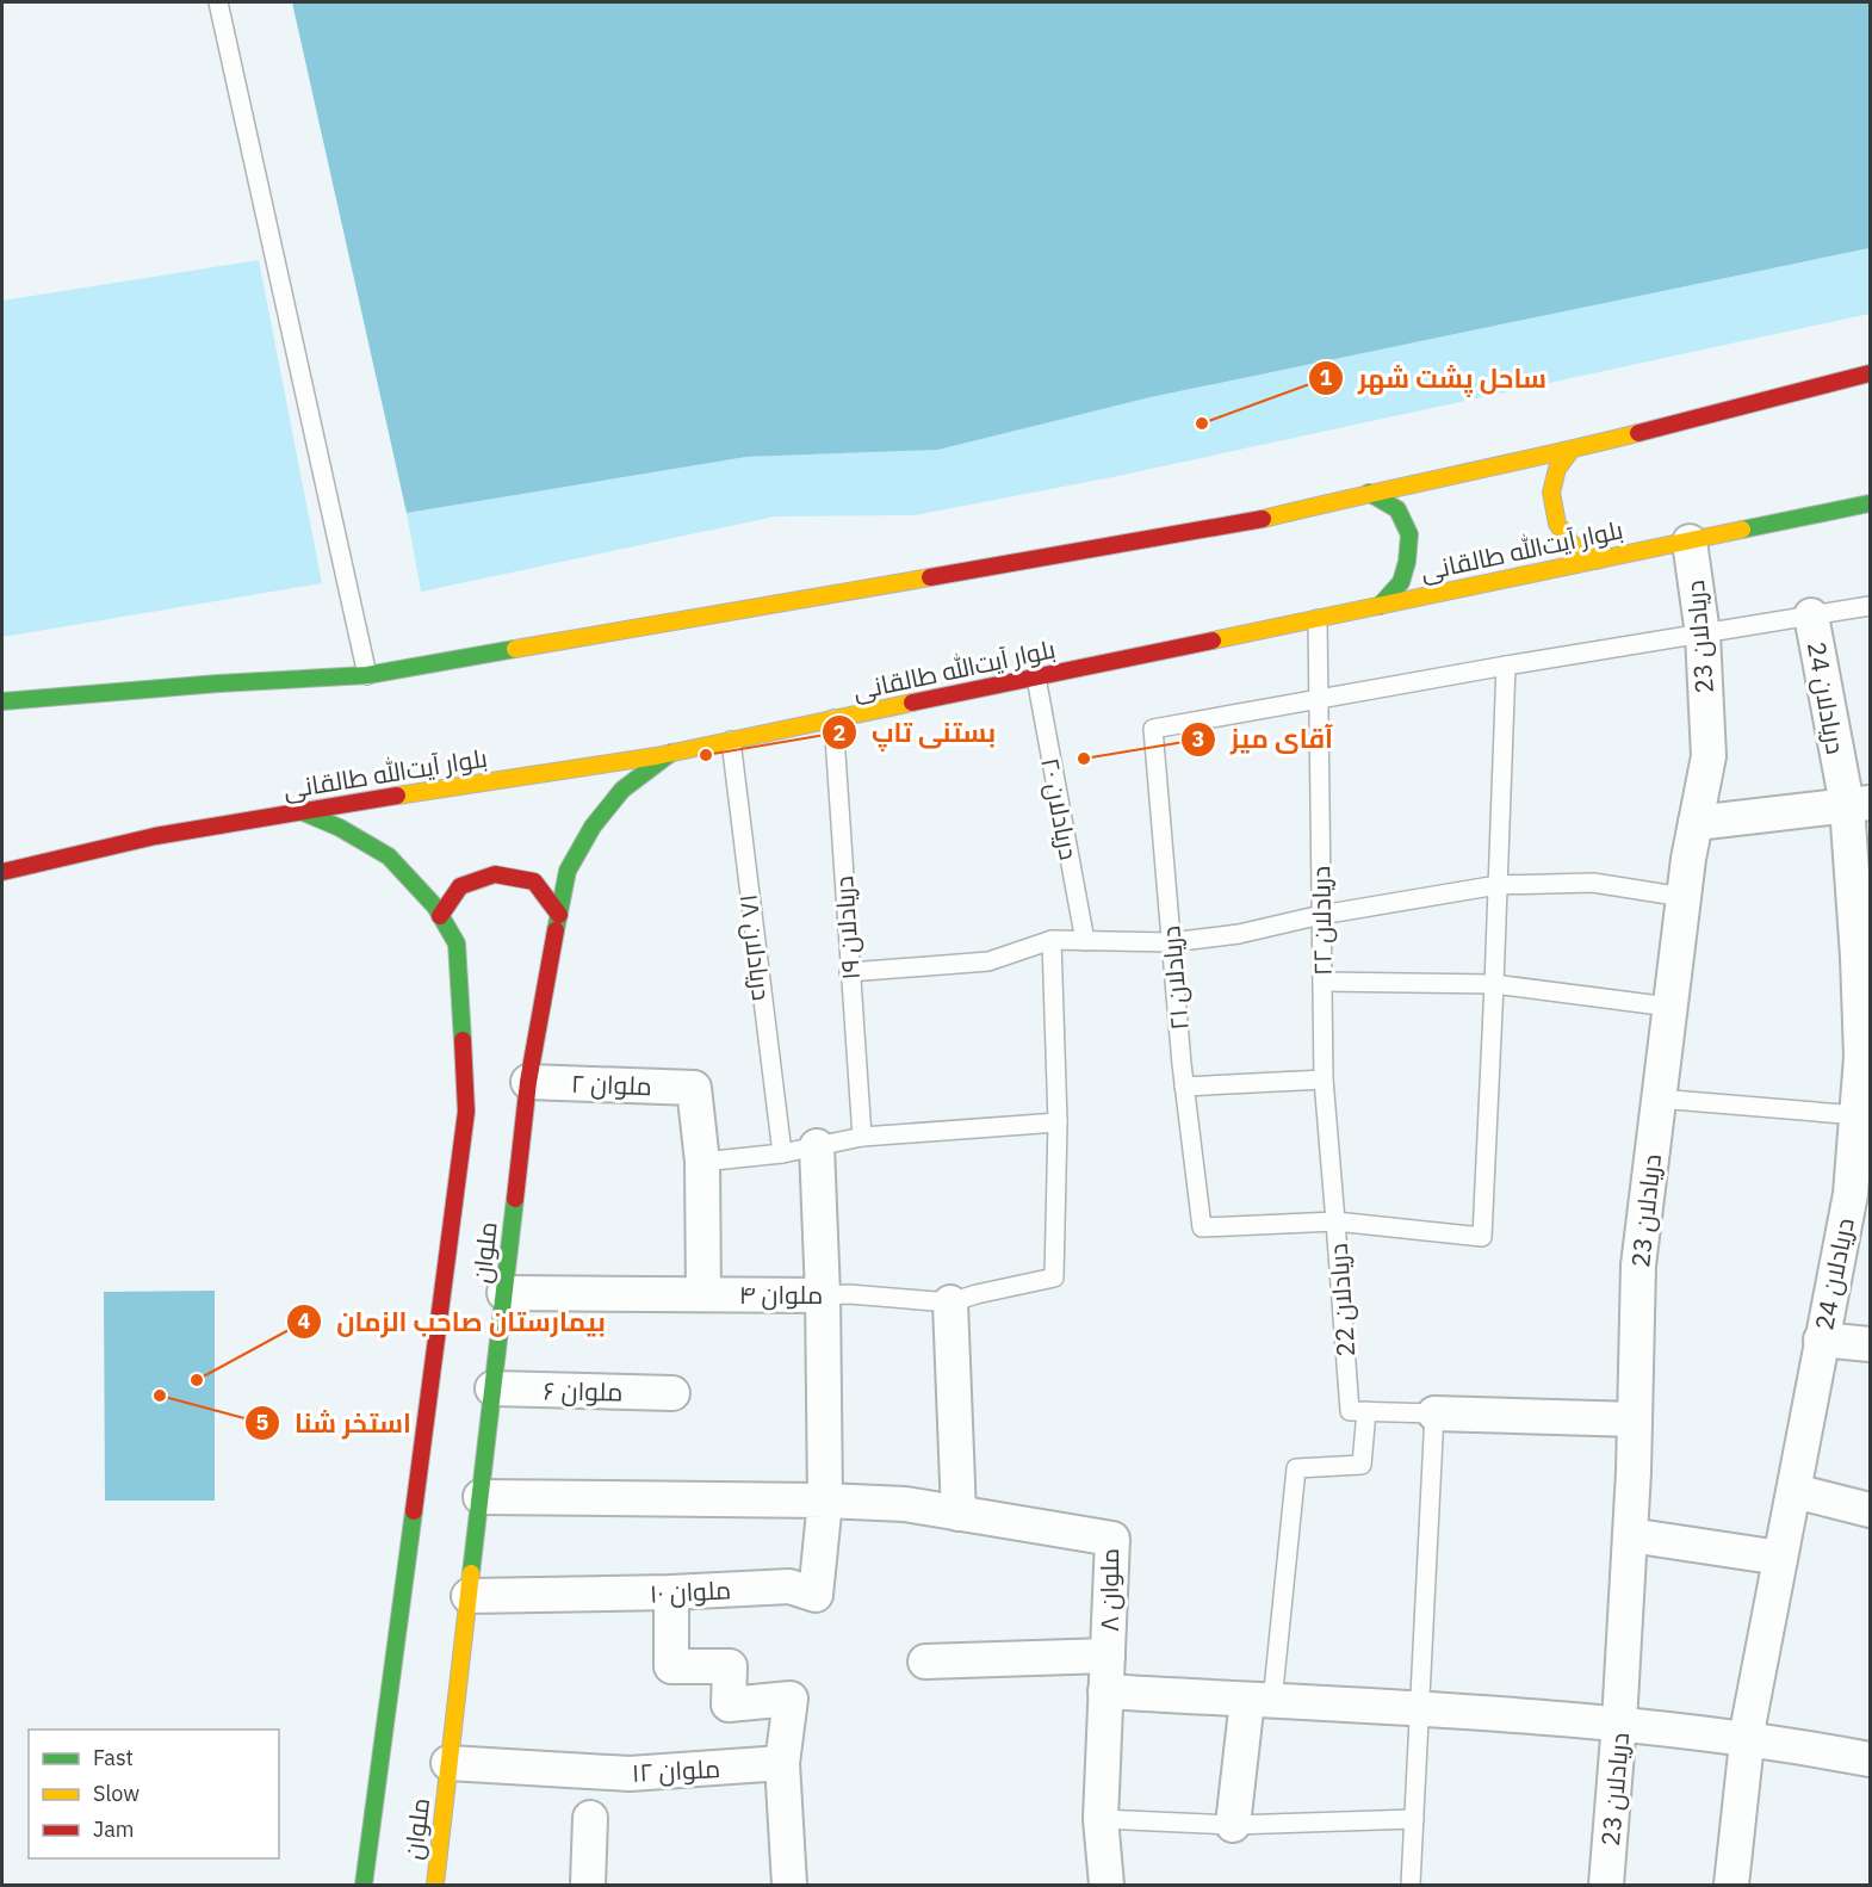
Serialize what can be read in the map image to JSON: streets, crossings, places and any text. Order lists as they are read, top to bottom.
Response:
{
  "streets": {
    "main road": ["بلوار آیت‌الله طالقانی", "ملوان"],
    "street": [
      "دریادلان 23",
      "دریادلان 24",
      "ملوان ۲",
      "ملوان ۴",
      "ملوان ۶",
      "ملوان ۸",
      "ملوان ۱۰",
      "ملوان ۱۲"
    ],
    "lane": [
      "دریادلان ۲۰",
      "دریادلان ۲۲",
      "دریادلان ۱۹",
      "دریادلان ۱۸",
      "دریادلان ۲۱",
      "دریادلان 22"
    ]
  },
  "crossings": [
    ["بلوار آیت‌الله طالقانی", "دریادلان 23"],
    ["بلوار آیت‌الله طالقانی", "دریادلان ۲۰"],
    ["بلوار آیت‌الله طالقانی", "دریادلان ۲۲"],
    ["بلوار آیت‌الله طالقانی", "دریادلان ۱۹"],
    ["بلوار آیت‌الله طالقانی", "دریادلان ۱۸"],
    ["بلوار آیت‌الله طالقانی", "ملوان"],
    ["دریادلان ۲۲", "دریادلان ۲۱"],
    ["دریادلان ۲۲", "دریادلان 22"],
    ["دریادلان ۲۱", "دریادلان 22"],
    ["ملوان ۲", "ملوان"],
    ["ملوان", "ملوان ۴"],
    ["ملوان", "ملوان ۶"],
    ["ملوان", "ملوان ۸"],
    ["ملوان", "ملوان ۱۰"],
    ["ملوان", "ملوان ۱۲"],
    ["ملوان ۸", "ملوان ۱۰"]
  ],
  "places": [
    "ساحل پشت شهر",
    "بستنی تاپ",
    "آقای میز",
    "بیمارستان صاحب الزمان",
    "استخر شنا"
  ],
  "legend": ["Fast", "Slow", "Jam"]
}
